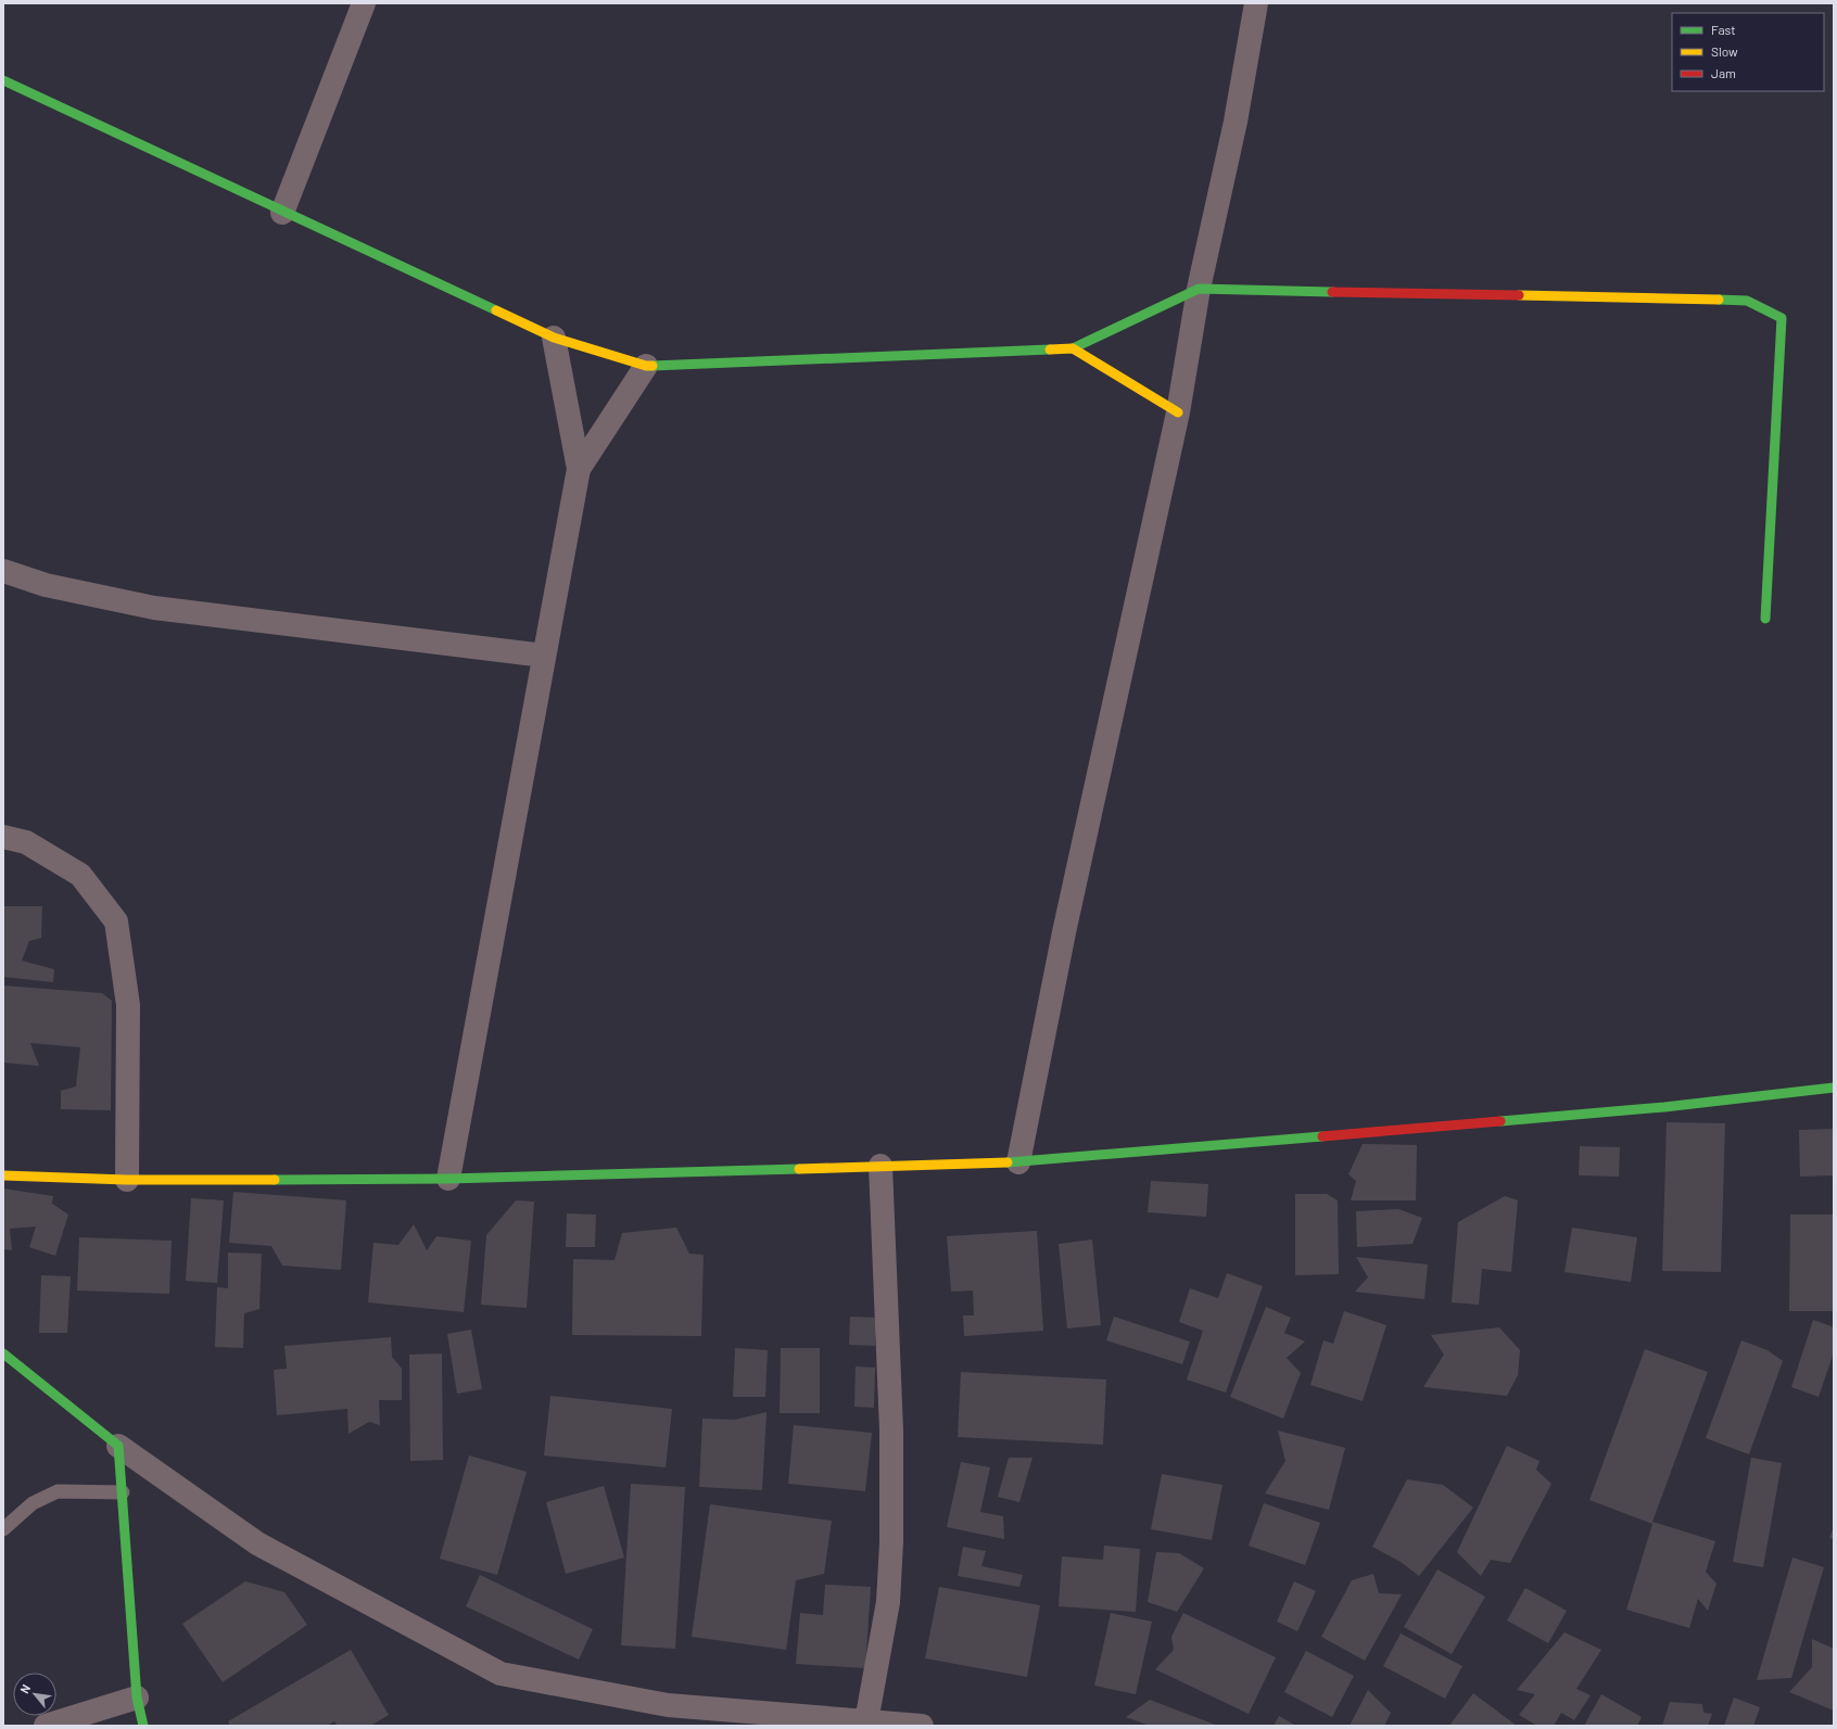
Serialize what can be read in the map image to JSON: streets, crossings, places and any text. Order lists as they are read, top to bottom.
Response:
{
  "legend": ["Fast", "Slow", "Jam"],
  "north": "top left"
}
